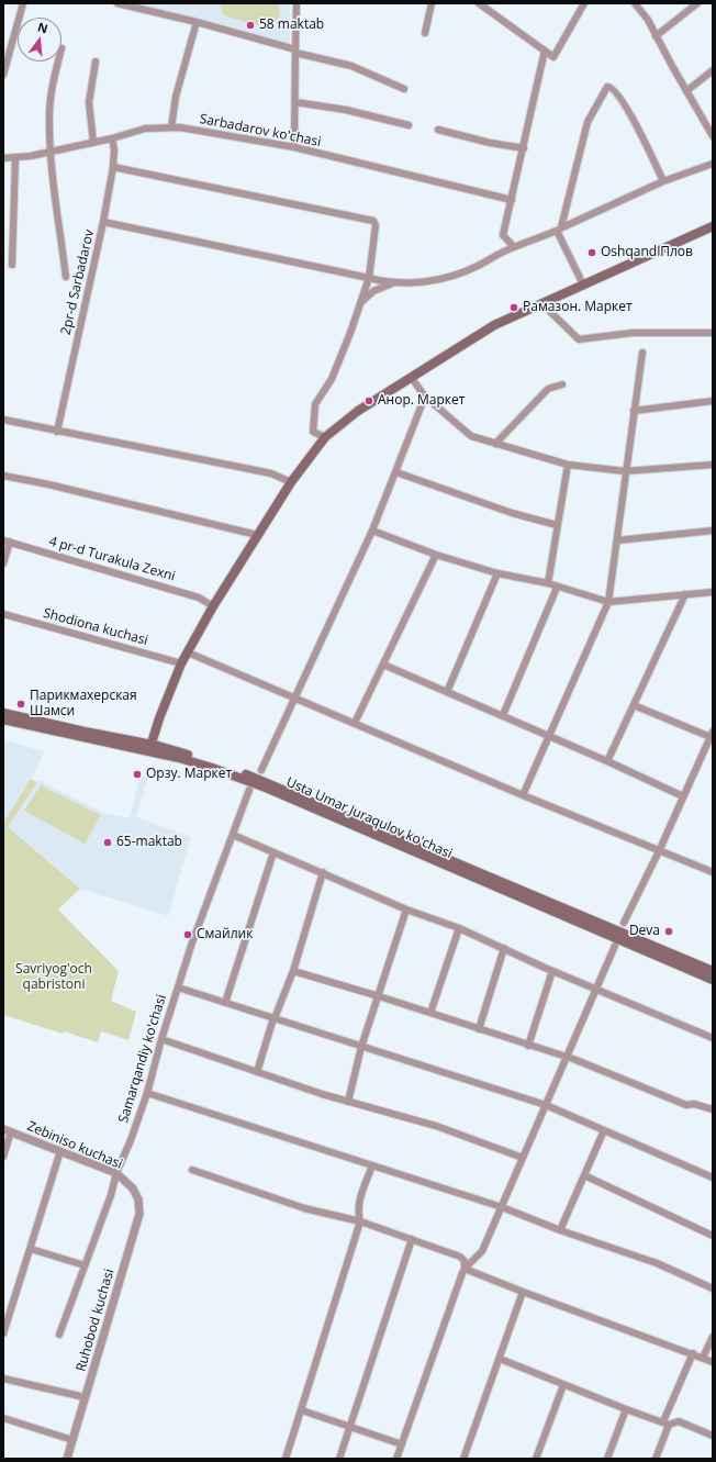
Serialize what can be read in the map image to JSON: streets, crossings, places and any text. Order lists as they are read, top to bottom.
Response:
{
  "streets": {
    "main road": ["Usta Umar Juraqulov ko'chasi"],
    "street": [
      "Sarbadarov ko'chasi",
      "2pr-d Sarbadarov",
      "4 pr-d Turakula Zexni",
      "Shodiona kuchasi",
      "Samarqandiy ko'chasi",
      "Zebiniso kuchasi",
      "Ruhobod kuchasi"
    ]
  },
  "crossings": [
    ["Sarbadarov ko'chasi", "2pr-d Sarbadarov"],
    ["Samarqandiy ko'chasi", "Zebiniso kuchasi"],
    ["Zebiniso kuchasi", "Ruhobod kuchasi"]
  ],
  "parks": ["Savriyog'och qabristoni"],
  "places": [
    "58 maktab",
    "Oshqand Плов",
    "Рамазон. Маркет",
    "Анор. Маркет",
    "Парикмахерская Шамси",
    "Орзу. Маркет",
    "65-maktab",
    "Deva",
    "Смайлик"
  ],
  "north": "top"
}
